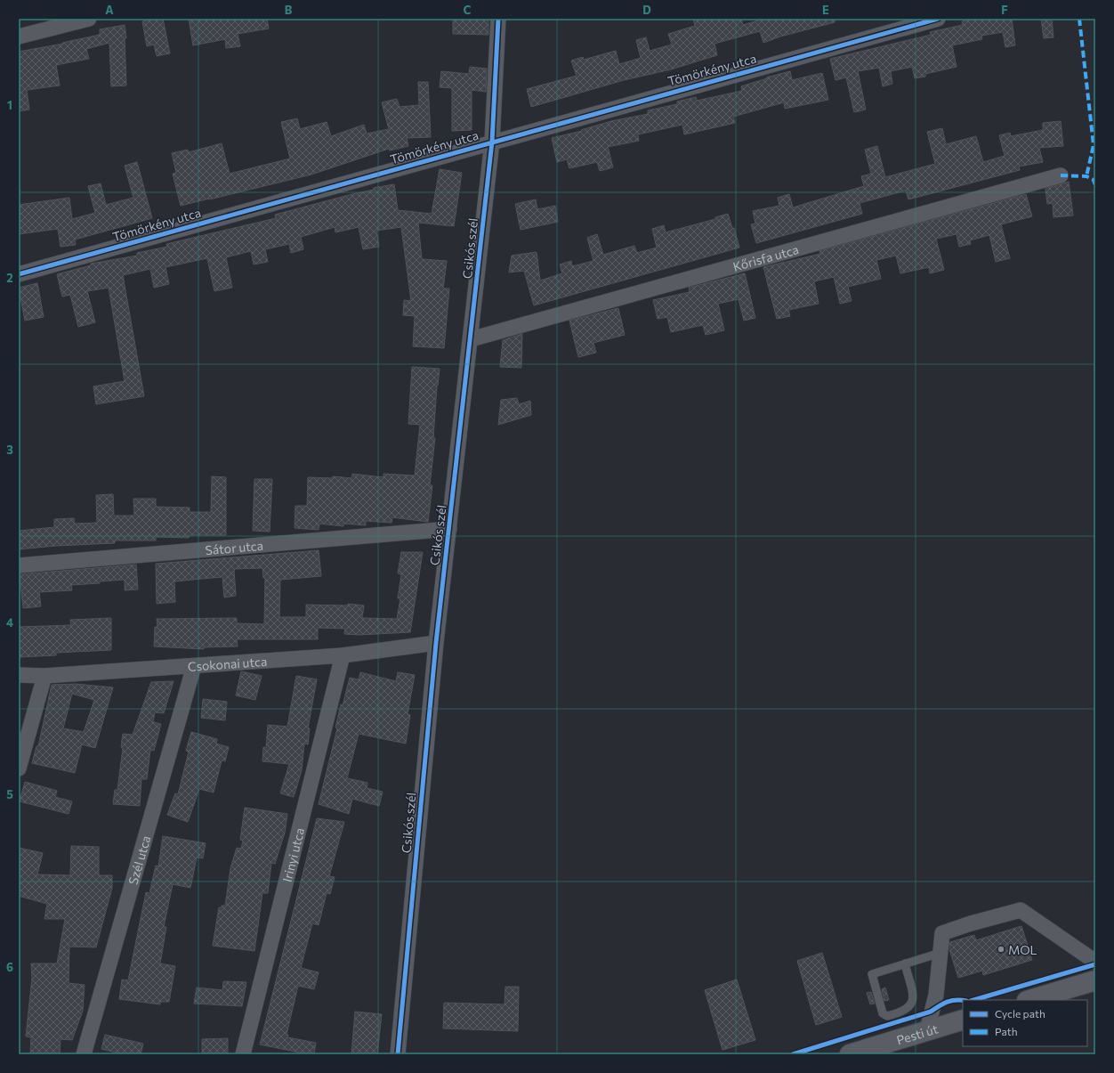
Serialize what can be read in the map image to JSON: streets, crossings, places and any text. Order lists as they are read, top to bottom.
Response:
{
  "streets": {
    "main road": ["Pesti út"],
    "street": [
      "Tömörkény utca",
      "Csikós szél",
      "Kőrisfa utca",
      "Sátor utca",
      "Csokonai utca",
      "Irinyi utca",
      "Szél utca"
    ]
  },
  "crossings": [
    ["Tömörkény utca", "Csikós szél"],
    ["Csikós szél", "Kőrisfa utca"],
    ["Csikós szél", "Sátor utca"],
    ["Csikós szél", "Csokonai utca"],
    ["Csokonai utca", "Irinyi utca"],
    ["Csokonai utca", "Szél utca"]
  ],
  "places": ["MOL"],
  "legend": ["Cycle path", "Path"],
  "grid": {
    "columns": [
      "A",
      "B",
      "C",
      "D",
      "E",
      "F"
    ],
    "rows": [
      "1",
      "2",
      "3",
      "4",
      "5",
      "6"
    ]
  }
}
